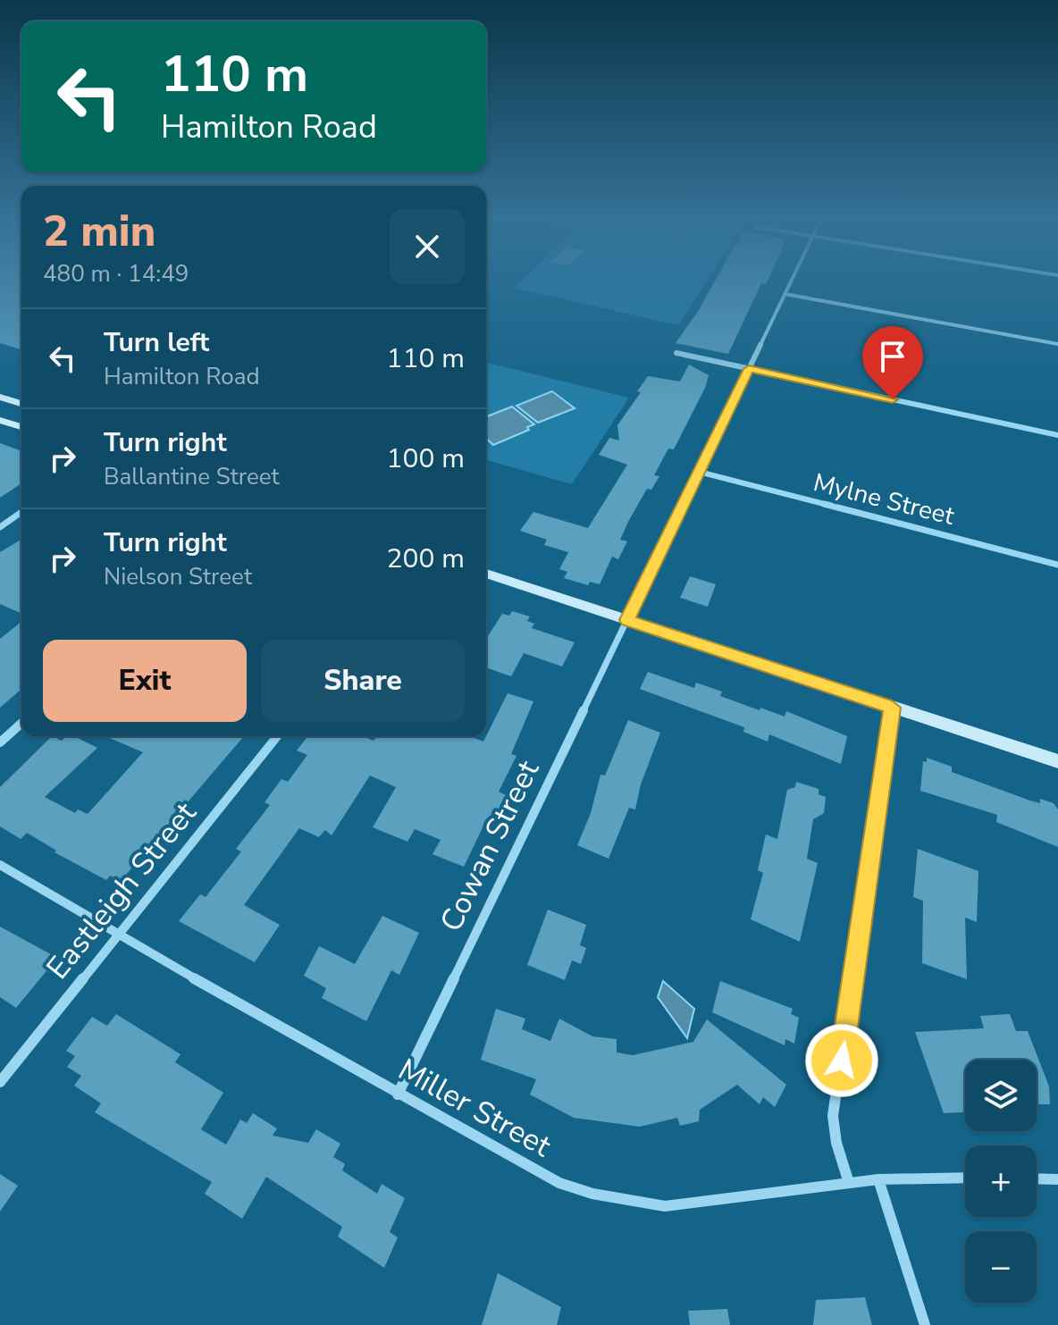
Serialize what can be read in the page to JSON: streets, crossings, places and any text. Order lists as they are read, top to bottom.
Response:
{
  "streets": {
    "street": [
      "Mylne Street",
      "Cowan Street",
      "Eastleigh Street",
      "Miller Street"
    ]
  },
  "crossings": [
    ["Mylne Street", "Cowan Street"],
    ["Cowan Street", "Miller Street"],
    ["Eastleigh Street", "Miller Street"]
  ],
  "page": {
    "turn": ["110 m", "Hamilton Road"],
    "heading": ["2 min", "480 m · 14:49"],
    "list": [
      {
        "name": "Turn left",
        "note": "Hamilton Road",
        "value": "110 m"
      },
      {
        "name": "Turn right",
        "note": "Ballantine Street",
        "value": "100 m"
      },
      {
        "name": "Turn right",
        "note": "Nielson Street",
        "value": "200 m"
      }
    ],
    "buttons": ["Exit", "Share"],
    "map_buttons": ["+", "−"]
  }
}
